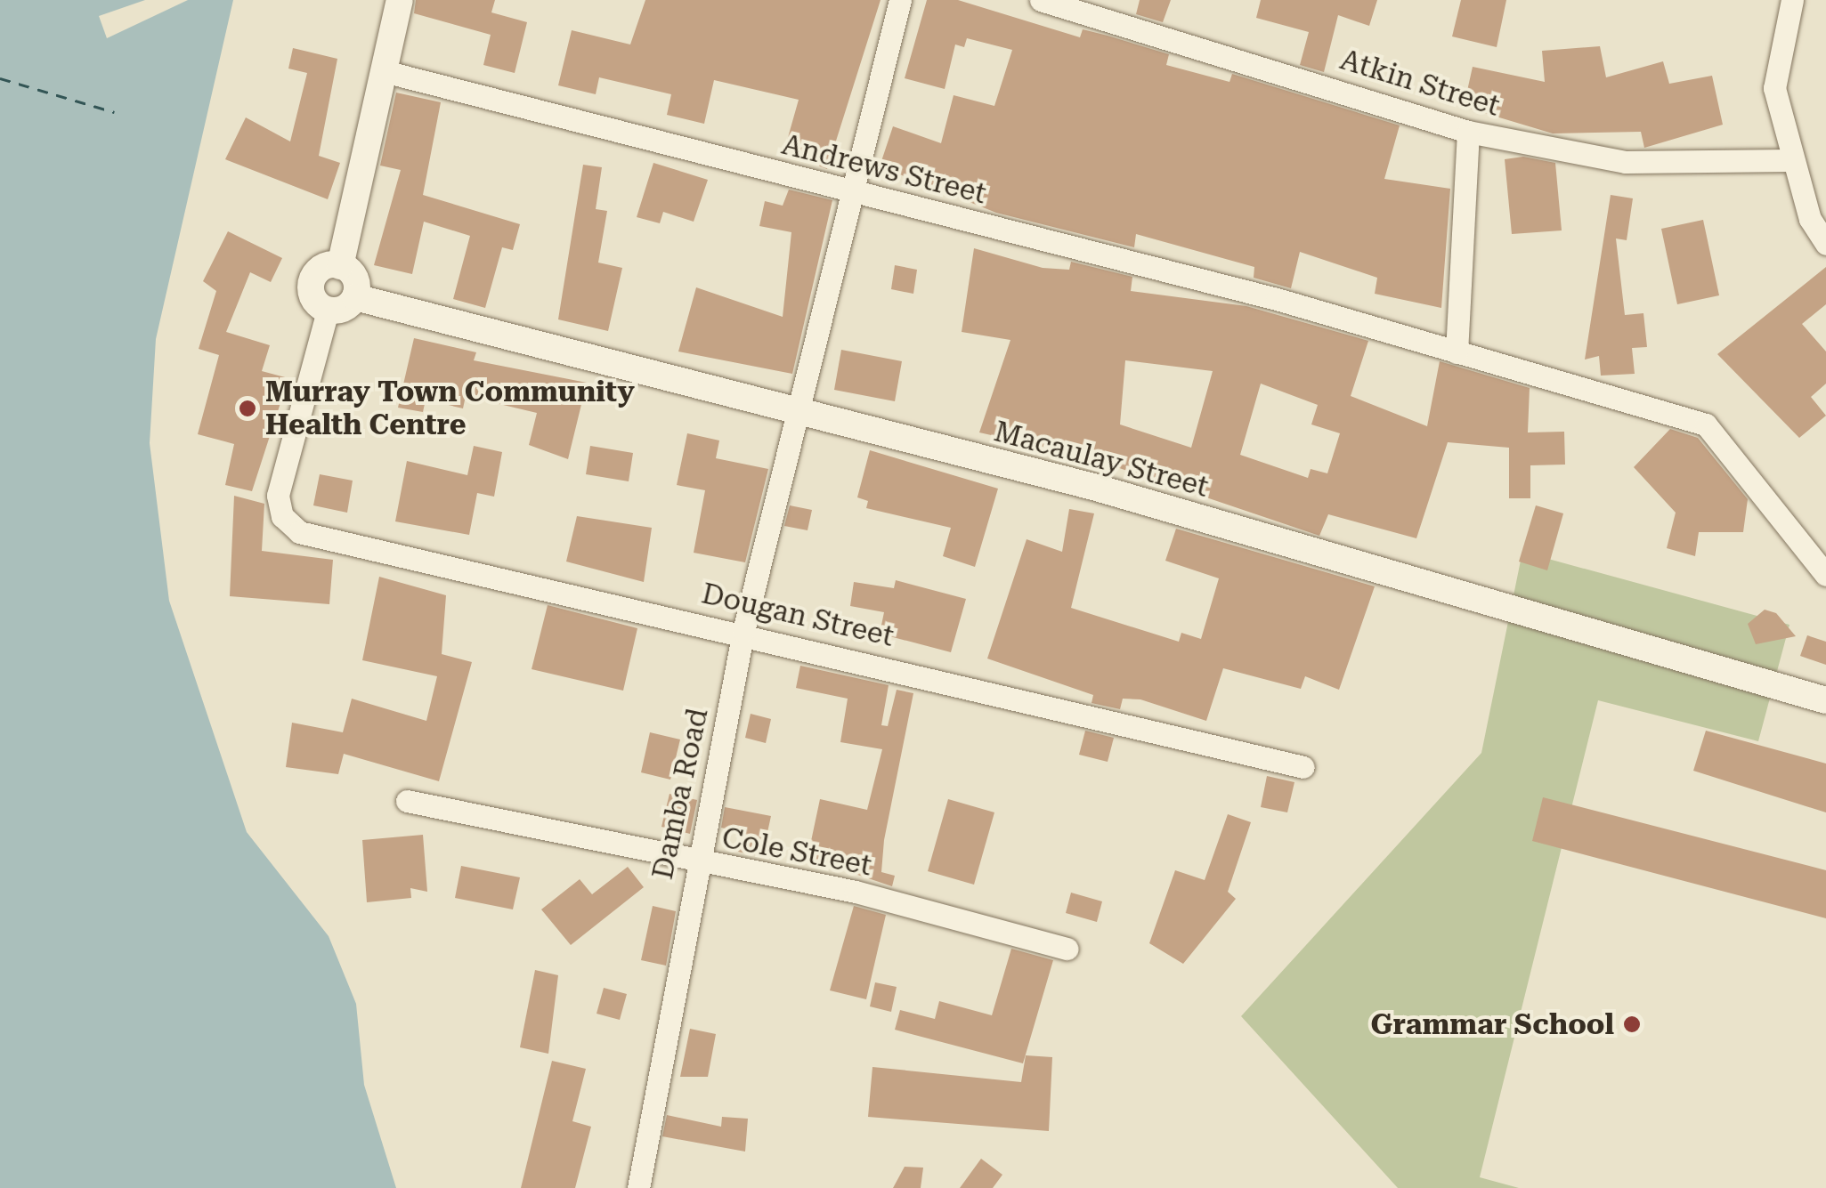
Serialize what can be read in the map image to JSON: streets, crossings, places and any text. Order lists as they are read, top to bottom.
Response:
{
  "streets": {
    "street": [
      "Atkin Street",
      "Andrews Street",
      "Macaulay Street",
      "Dougan Street",
      "Damba Road",
      "Cole Street"
    ]
  },
  "crossings": [
    ["Andrews Street", "Damba Road"],
    ["Macaulay Street", "Dougan Street"],
    ["Macaulay Street", "Damba Road"],
    ["Dougan Street", "Damba Road"],
    ["Damba Road", "Cole Street"]
  ],
  "places": ["Murray Town Community Health Centre", "Grammar School"]
}
